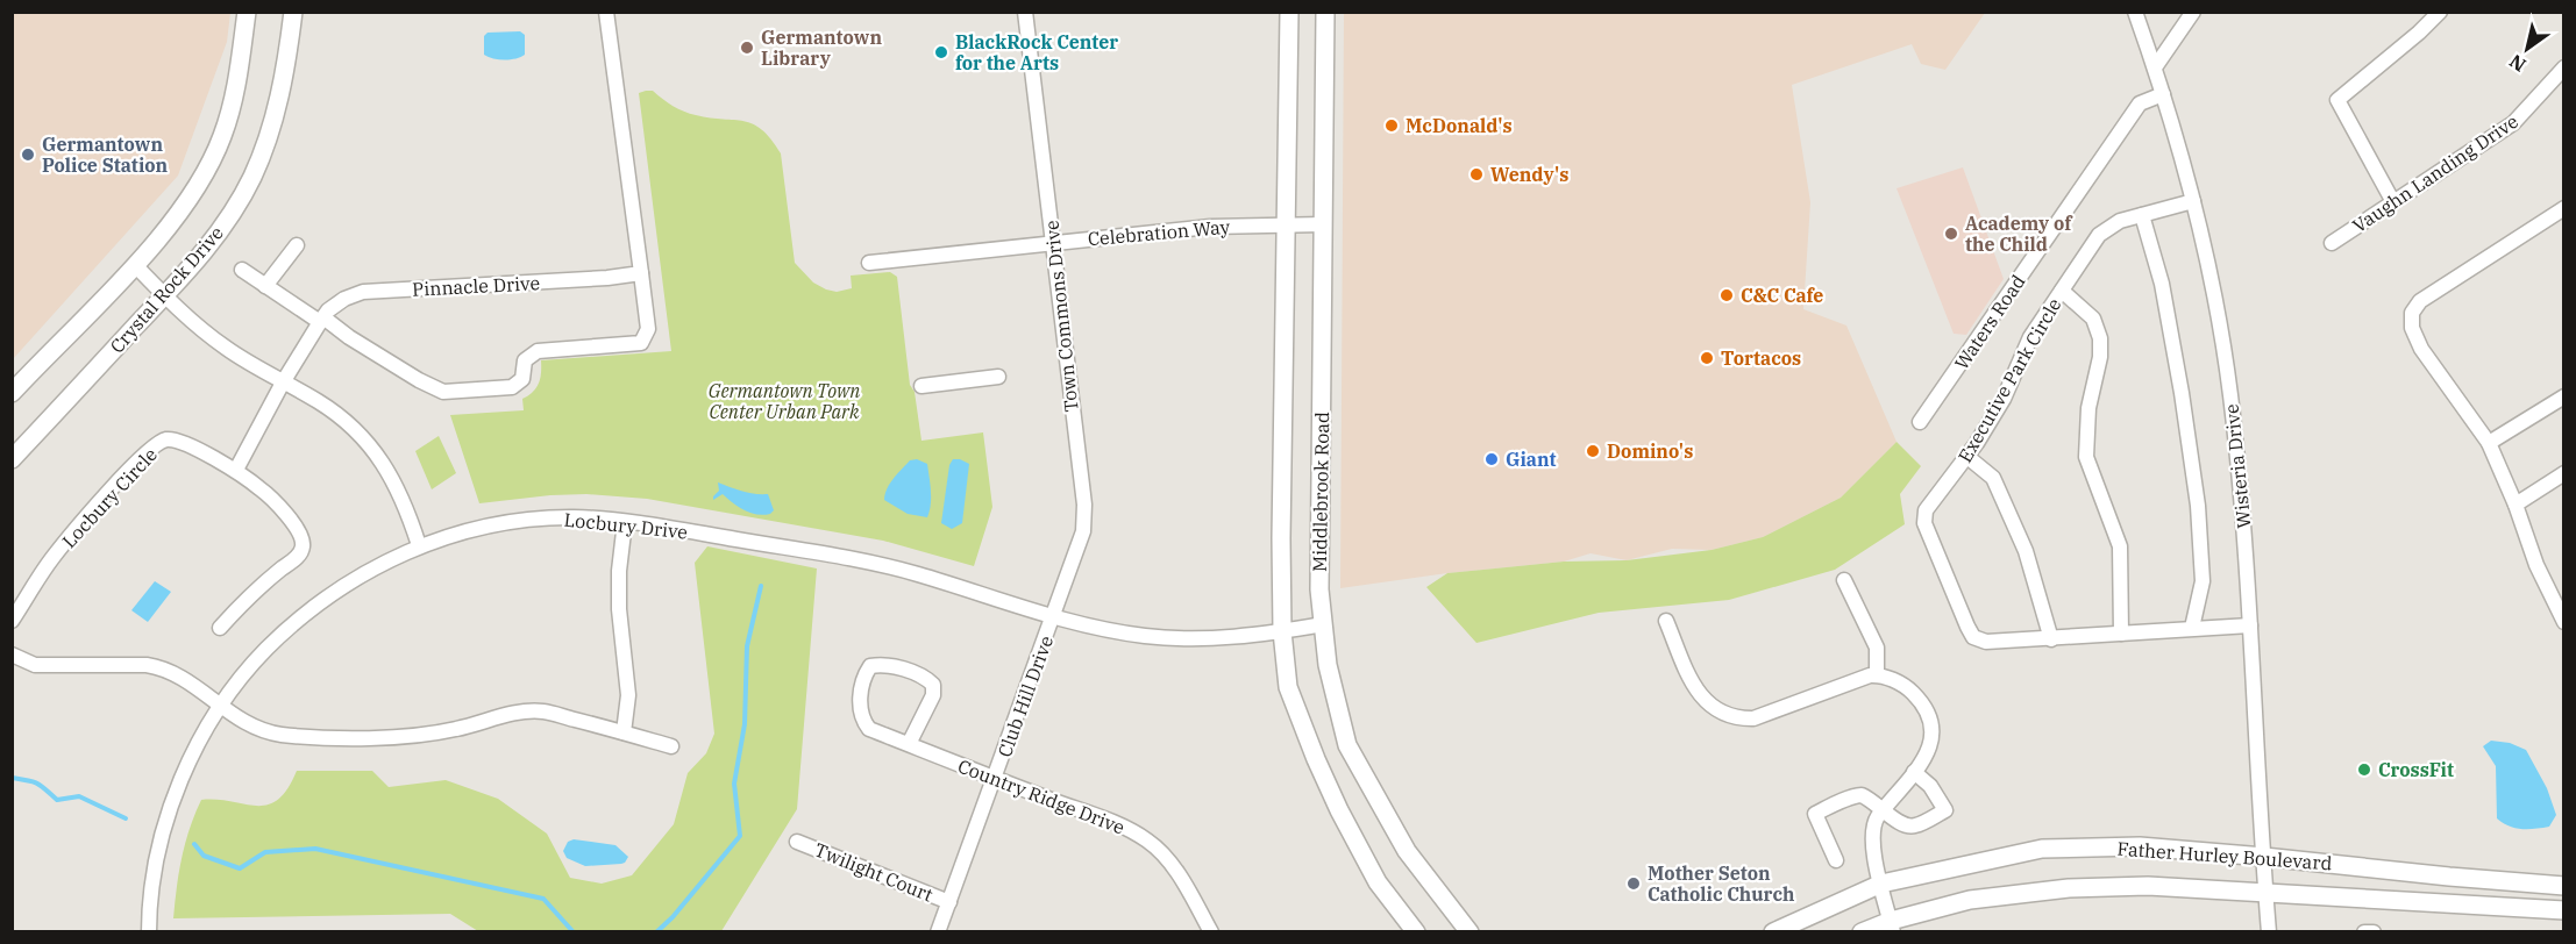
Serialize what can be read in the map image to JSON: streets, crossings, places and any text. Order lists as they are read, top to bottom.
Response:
{
  "streets": {
    "main road": ["Crystal Rock Drive", "Middlebrook Road", "Father Hurley Boulevard"],
    "street": [
      "Vaughn Landing Drive",
      "Celebration Way",
      "Pinnacle Drive",
      "Town Commons Drive",
      "Waters Road",
      "Executive Park Circle",
      "Wisteria Drive",
      "Locbury Circle",
      "Locbury Drive",
      "Club Hill Drive",
      "Country Ridge Drive",
      "Twilight Court"
    ]
  },
  "crossings": [
    ["Celebration Way", "Town Commons Drive"],
    ["Celebration Way", "Middlebrook Road"],
    ["Town Commons Drive", "Locbury Drive"],
    ["Town Commons Drive", "Club Hill Drive"],
    ["Waters Road", "Wisteria Drive"],
    ["Executive Park Circle", "Wisteria Drive"],
    ["Wisteria Drive", "Father Hurley Boulevard"],
    ["Middlebrook Road", "Locbury Drive"],
    ["Locbury Drive", "Club Hill Drive"],
    ["Club Hill Drive", "Country Ridge Drive"],
    ["Club Hill Drive", "Twilight Court"]
  ],
  "parks": ["Germantown Town Center Urban Park"],
  "places": [
    "Germantown Library",
    "BlackRock Center for the Arts",
    "McDonald's",
    "Germantown Police Station",
    "Wendy's",
    "Academy of the Child",
    "C&C Cafe",
    "Tortacos",
    "Domino's",
    "Giant",
    "CrossFit",
    "Mother Seton Catholic Church"
  ],
  "north": "bottom left"
}
